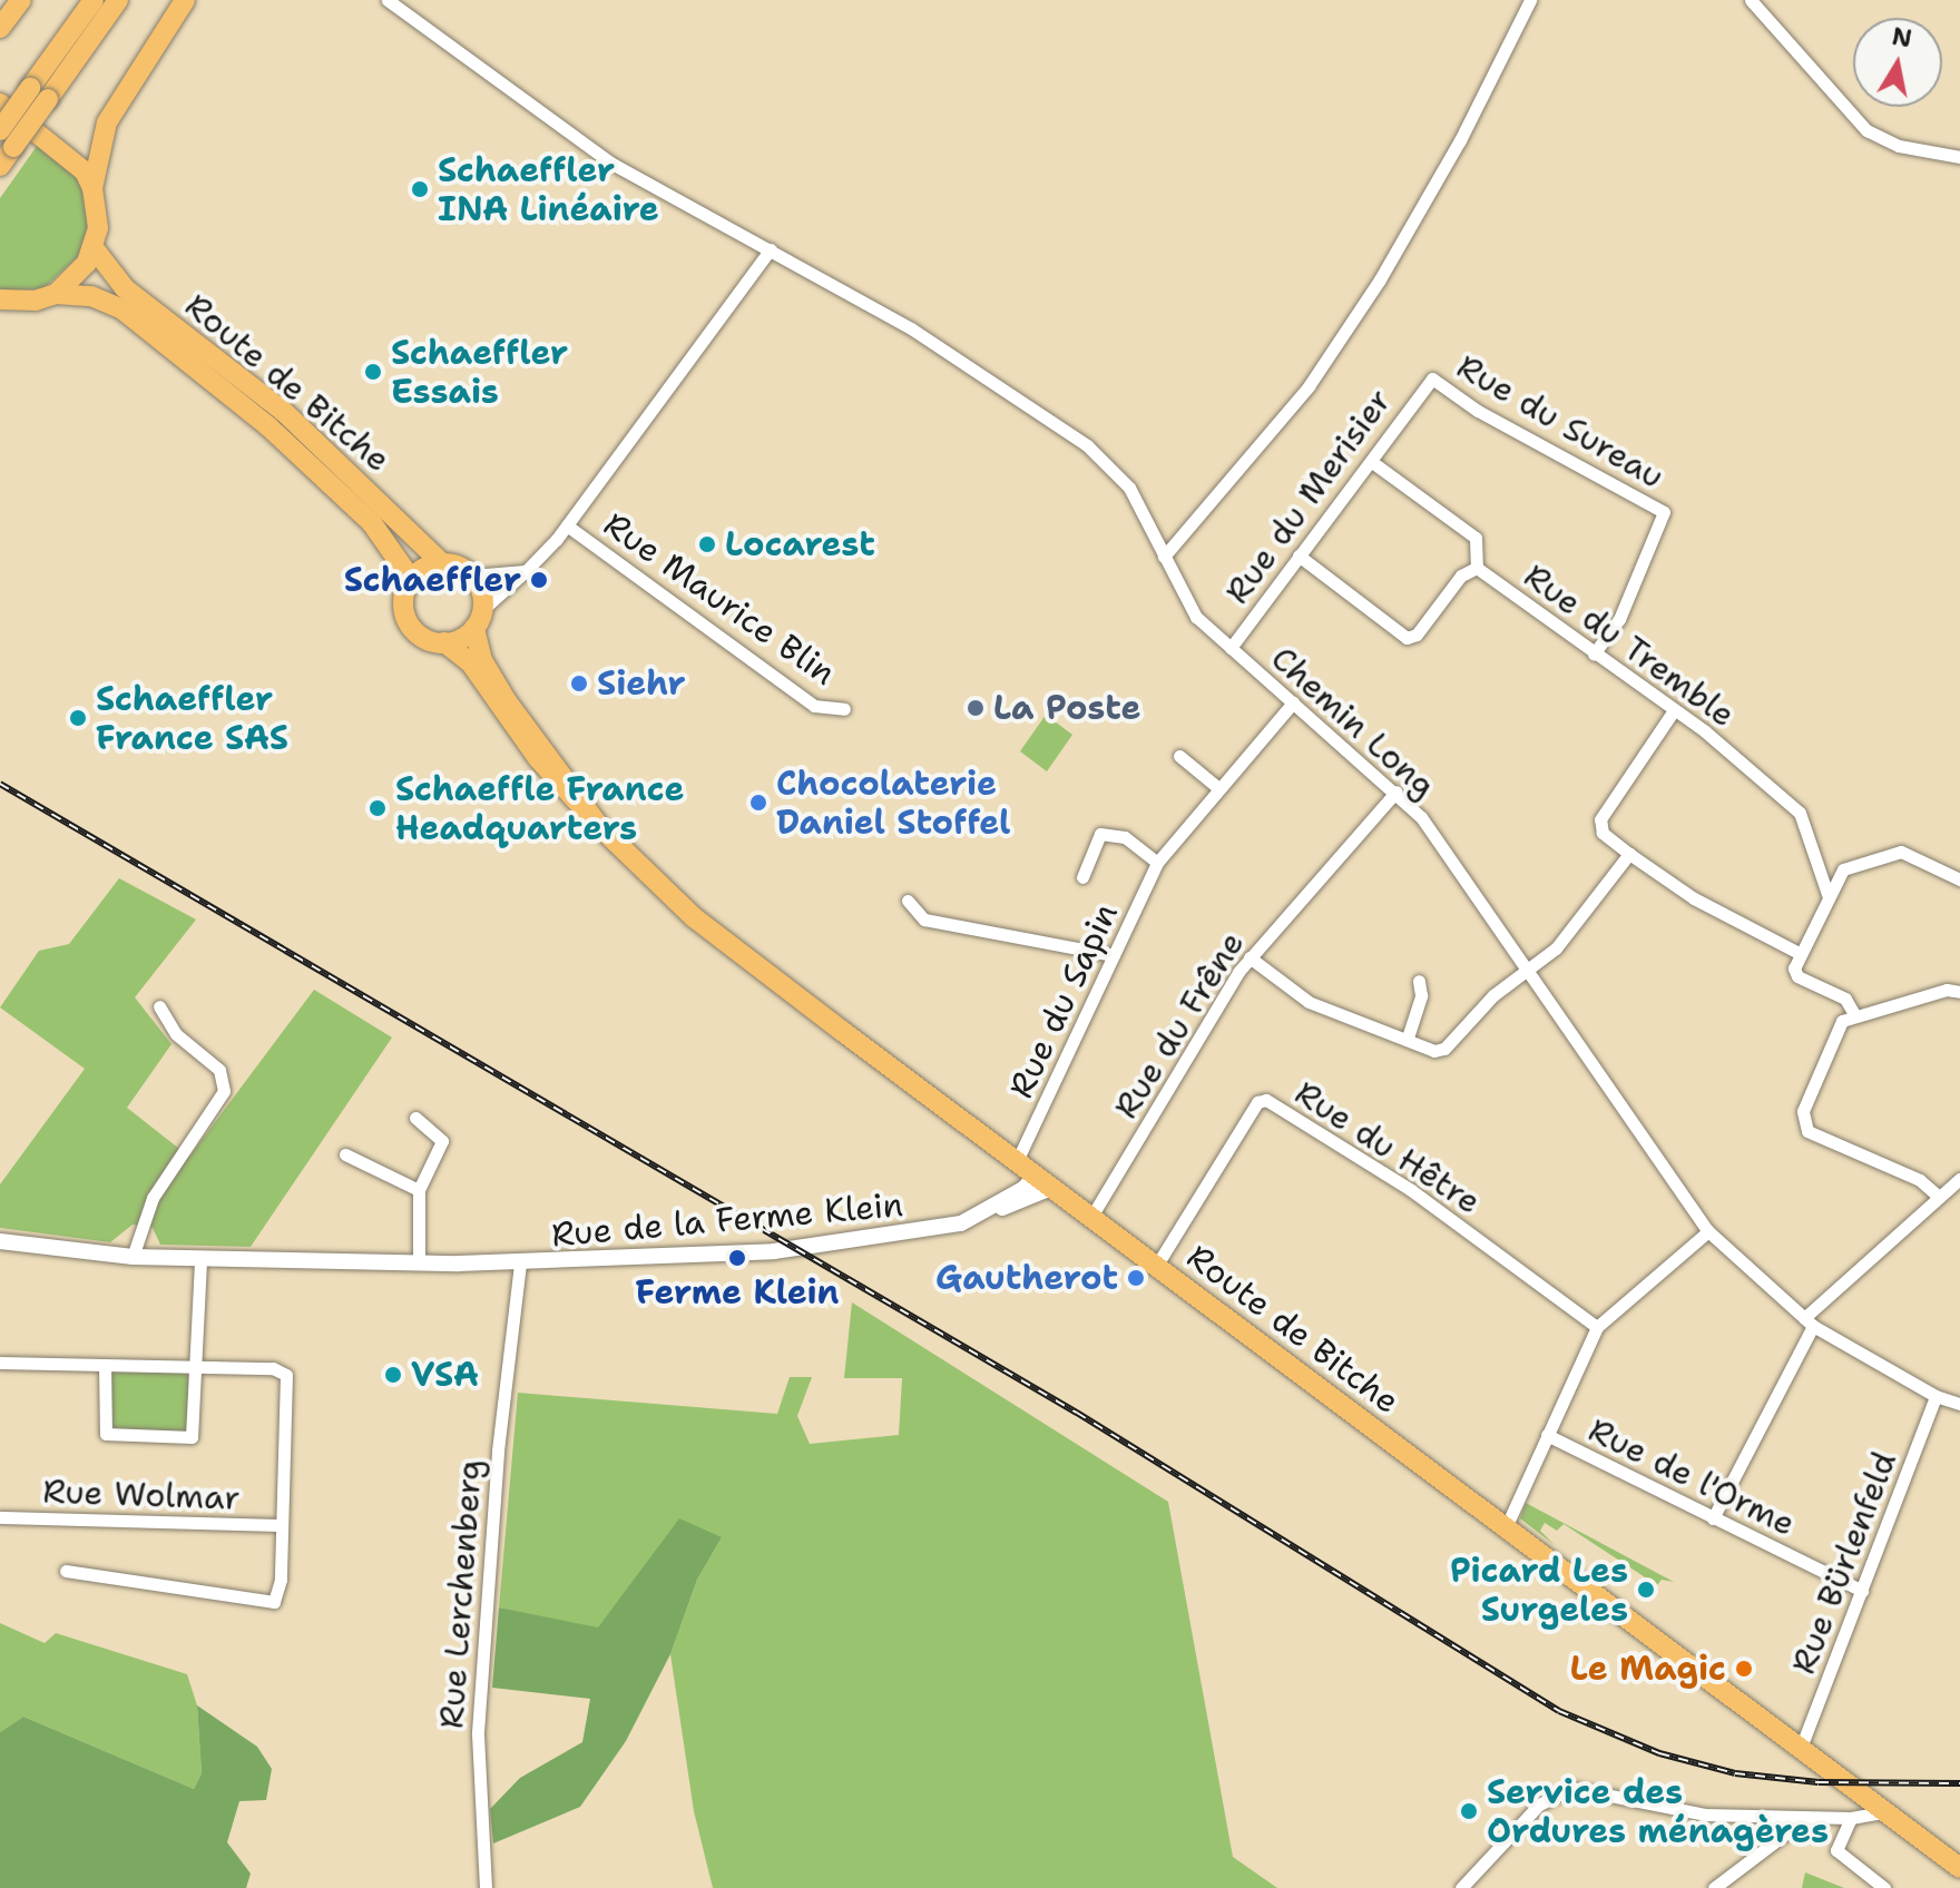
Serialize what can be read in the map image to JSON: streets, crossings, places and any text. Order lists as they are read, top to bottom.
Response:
{
  "streets": {
    "main road": ["Route de Bitche"],
    "street": [
      "Rue du Sureau",
      "Rue du Merisier",
      "Rue Maurice Blin",
      "Rue du Tremble",
      "Chemin Long",
      "Rue du Sapin",
      "Rue du Frêne",
      "Rue du Hêtre",
      "Rue de la Ferme Klein",
      "Rue de l'Orme",
      "Rue Wolmar",
      "Rue Bürlenfeld",
      "Rue Lerchenberg"
    ]
  },
  "crossings": [
    ["Route de Bitche", "Rue du Sapin"],
    ["Route de Bitche", "Rue du Frêne"],
    ["Route de Bitche", "Rue du Hêtre"],
    ["Route de Bitche", "Rue de la Ferme Klein"],
    ["Route de Bitche", "Rue Bürlenfeld"],
    ["Rue du Sureau", "Rue du Merisier"],
    ["Rue du Sureau", "Rue du Tremble"],
    ["Rue du Merisier", "Rue du Tremble"],
    ["Rue du Merisier", "Chemin Long"],
    ["Chemin Long", "Rue du Sapin"],
    ["Chemin Long", "Rue du Frêne"],
    ["Chemin Long", "Rue Bürlenfeld"],
    ["Rue de la Ferme Klein", "Rue Lerchenberg"],
    ["Rue de l'Orme", "Rue Bürlenfeld"]
  ],
  "places": [
    "Schaeffler INA Linéaire",
    "Schaeffler Essais",
    "Locarest",
    "Schaeffler",
    "Siehr",
    "La Poste",
    "Schaeffler France SAS",
    "Chocolaterie Daniel Stoffel",
    "Schaeffle France Headquarters",
    "Ferme Klein",
    "Gautherot",
    "VSA",
    "Picard Les Surgeles",
    "Le Magic",
    "Service des Ordures ménagères"
  ],
  "north": "top"
}
